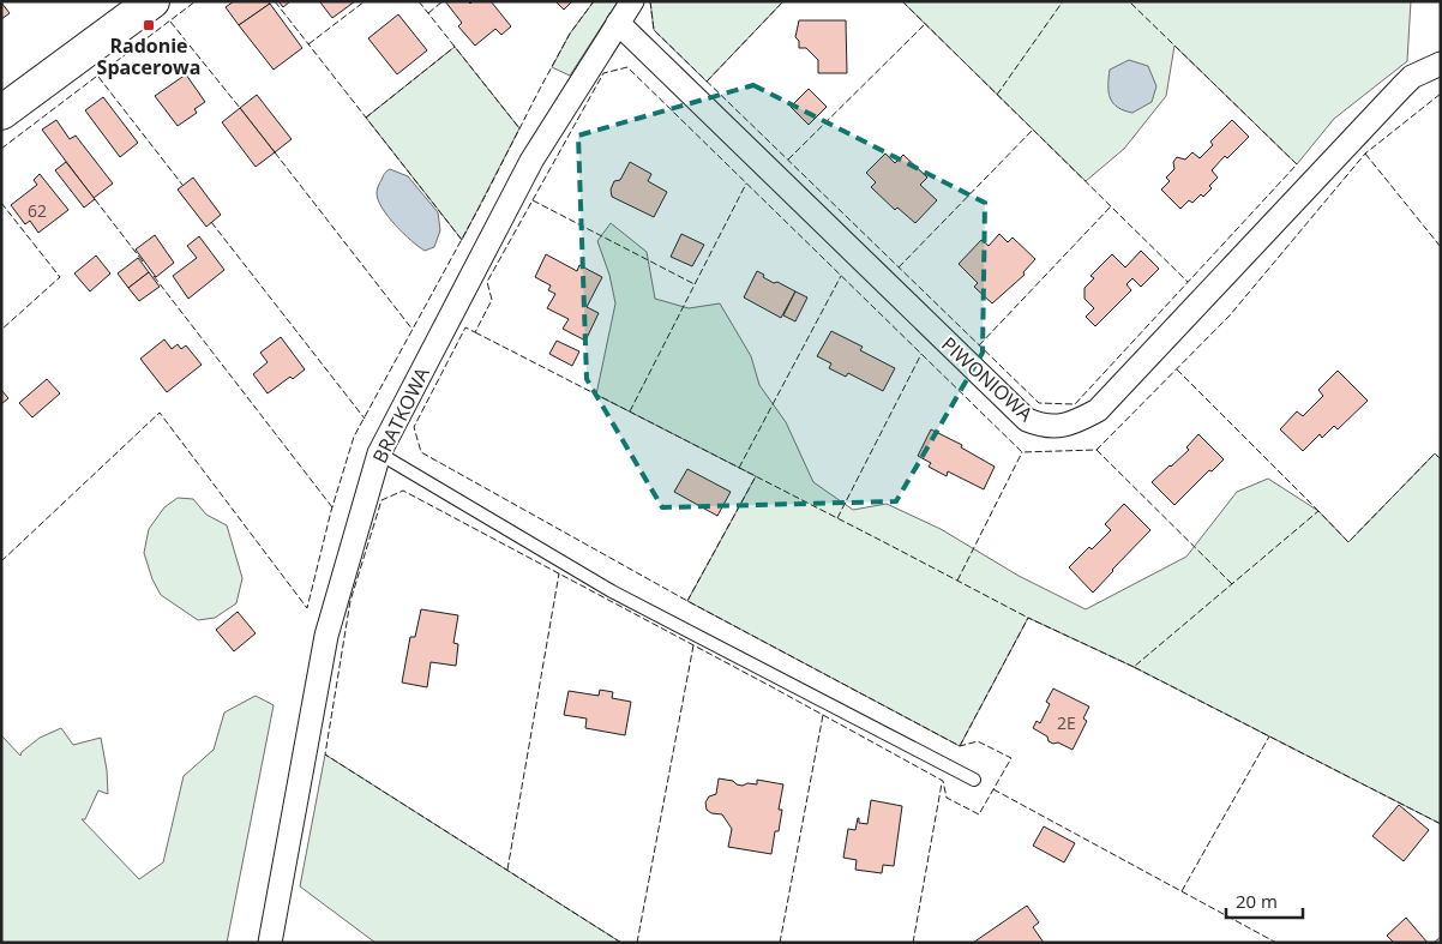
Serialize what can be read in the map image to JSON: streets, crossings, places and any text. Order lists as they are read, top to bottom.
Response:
{
  "streets": {
    "street": ["PIWONIOWA", "BRATKOWA"]
  },
  "crossings": [
    ["PIWONIOWA", "BRATKOWA"]
  ],
  "places": {
    "transit": ["Radonie Spacerowa"]
  },
  "house_numbers": ["62", "2E"],
  "scale_bar": "20 m"
}
